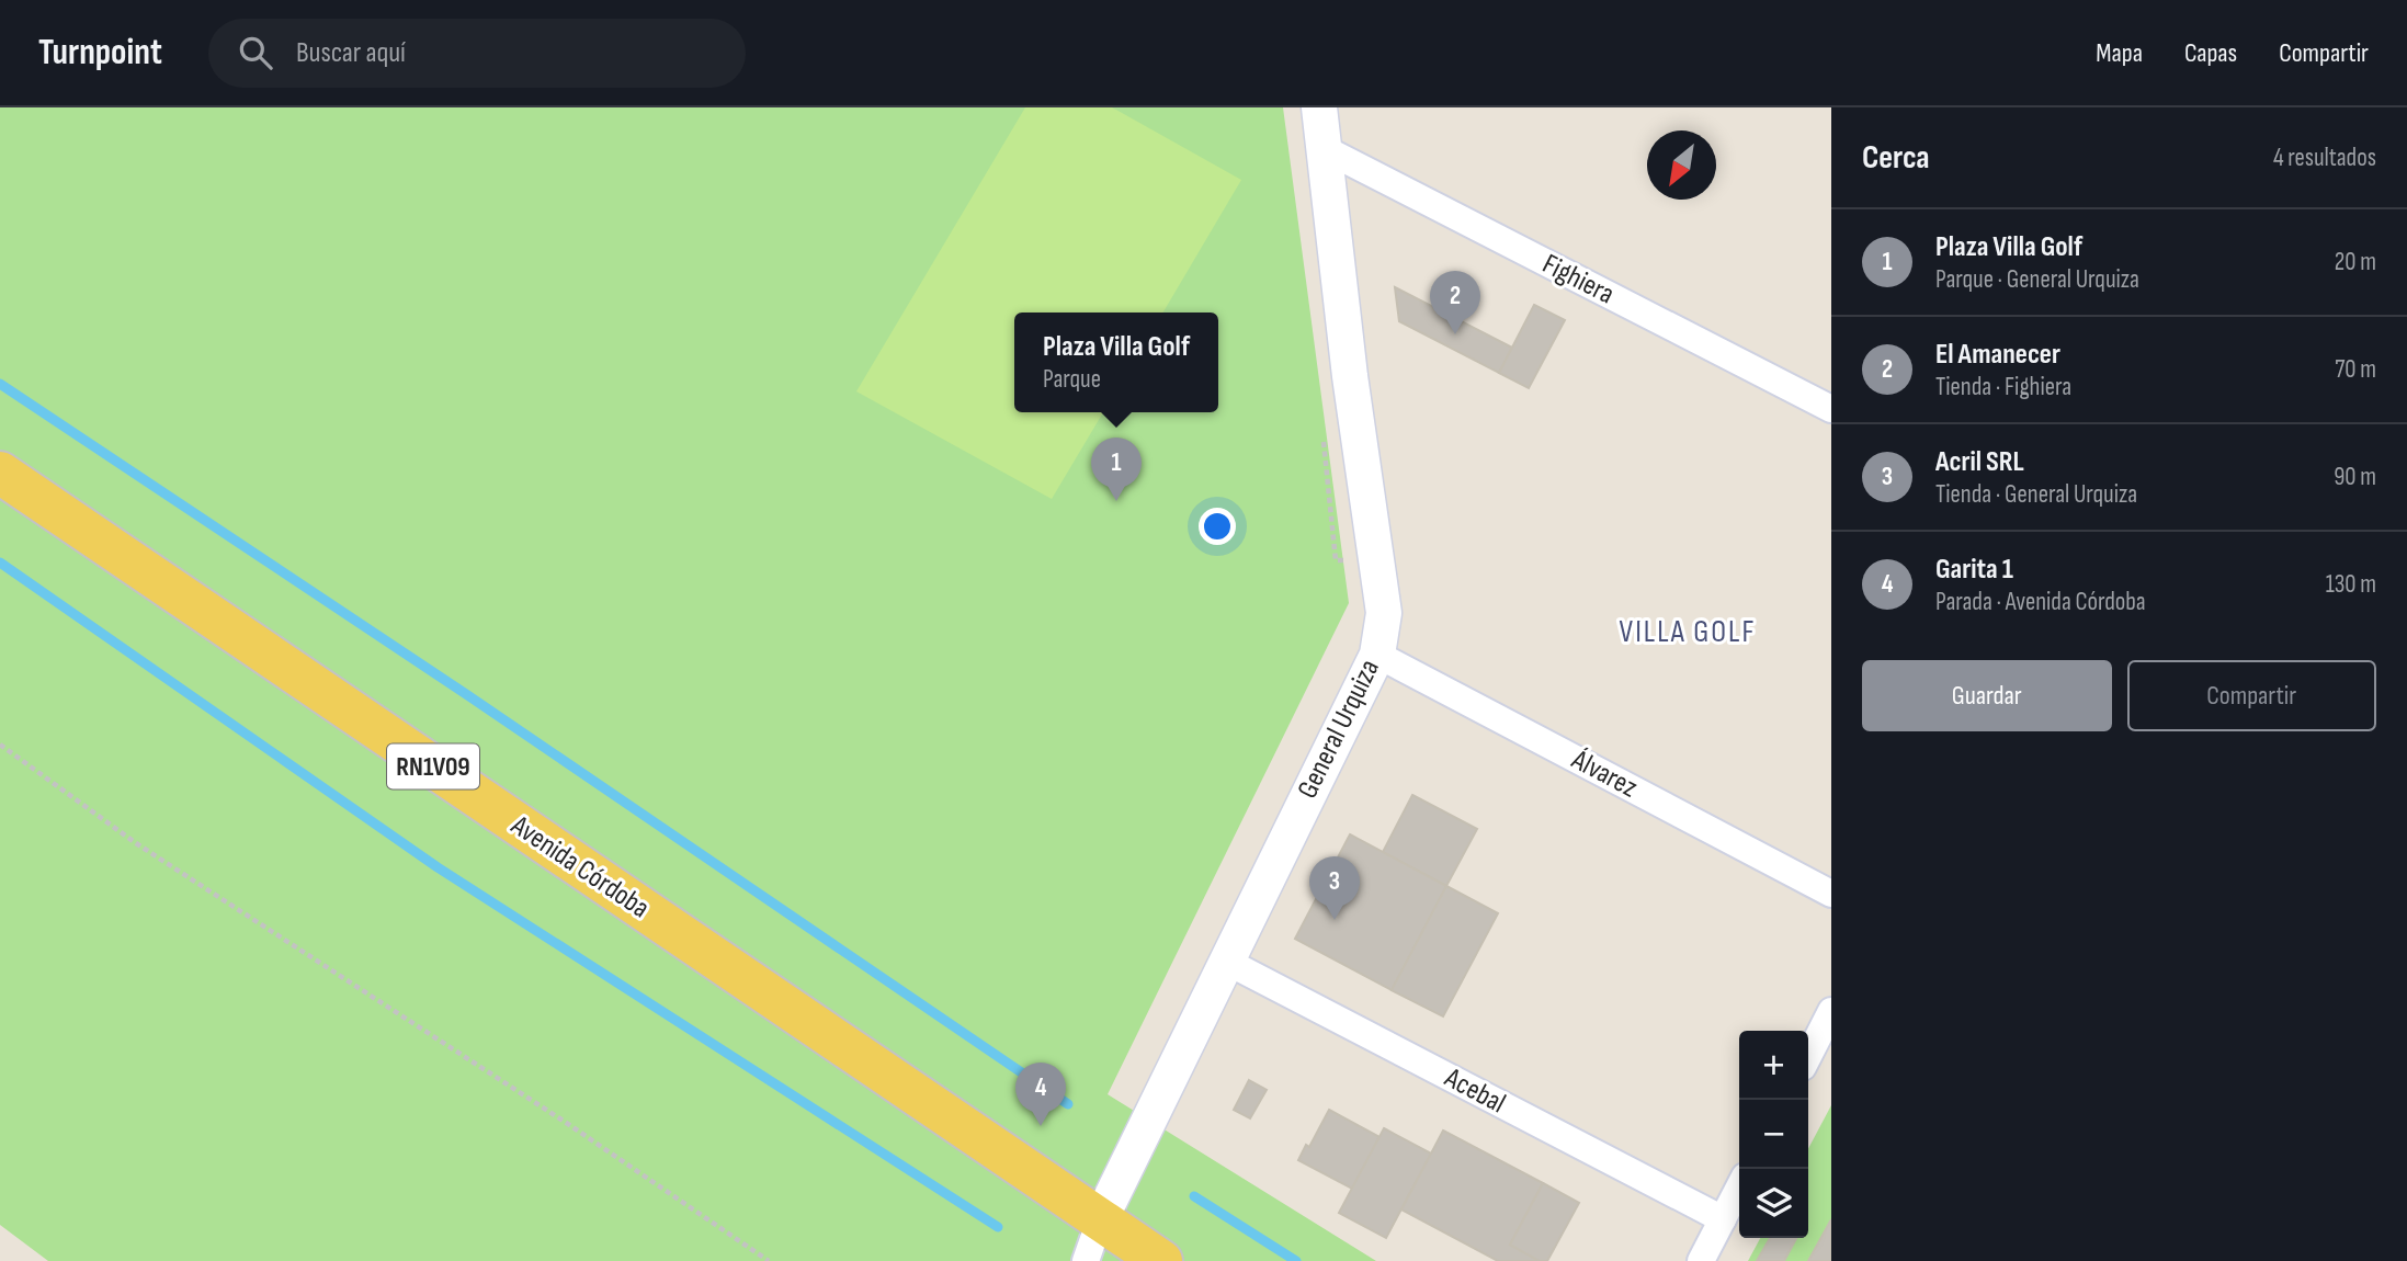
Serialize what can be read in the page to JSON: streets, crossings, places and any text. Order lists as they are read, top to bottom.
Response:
{
  "streets": {
    "main road": ["RN1V09", "Avenida Córdoba"],
    "street": [
      "Fighiera",
      "General Urquiza",
      "Álvarez",
      "Acebal"
    ]
  },
  "crossings": [
    ["Fighiera", "General Urquiza"],
    ["General Urquiza", "Álvarez"],
    ["General Urquiza", "Avenida Córdoba"],
    ["General Urquiza", "Acebal"]
  ],
  "districts": ["VILLA GOLF"],
  "north": "bottom left",
  "page": {
    "header": "Turnpoint",
    "search": "Buscar aquí",
    "nav": ["Mapa", "Capas", "Compartir"],
    "heading": ["Cerca", "4 resultados"],
    "list": [
      {
        "mark": "1",
        "name": "Plaza Villa Golf",
        "note": "Parque · General Urquiza",
        "value": "20 m"
      },
      {
        "mark": "2",
        "name": "El Amanecer",
        "note": "Tienda · Fighiera",
        "value": "70 m"
      },
      {
        "mark": "3",
        "name": "Acril SRL",
        "note": "Tienda · General Urquiza",
        "value": "90 m"
      },
      {
        "mark": "4",
        "name": "Garita 1",
        "note": "Parada · Avenida Córdoba",
        "value": "130 m"
      }
    ],
    "pins": [
      "2",
      "1",
      "3",
      "4"
    ],
    "popup": ["Plaza Villa Golf", "Parque"],
    "buttons": ["Guardar", "Compartir"],
    "map_buttons": ["+", "−"]
  }
}
